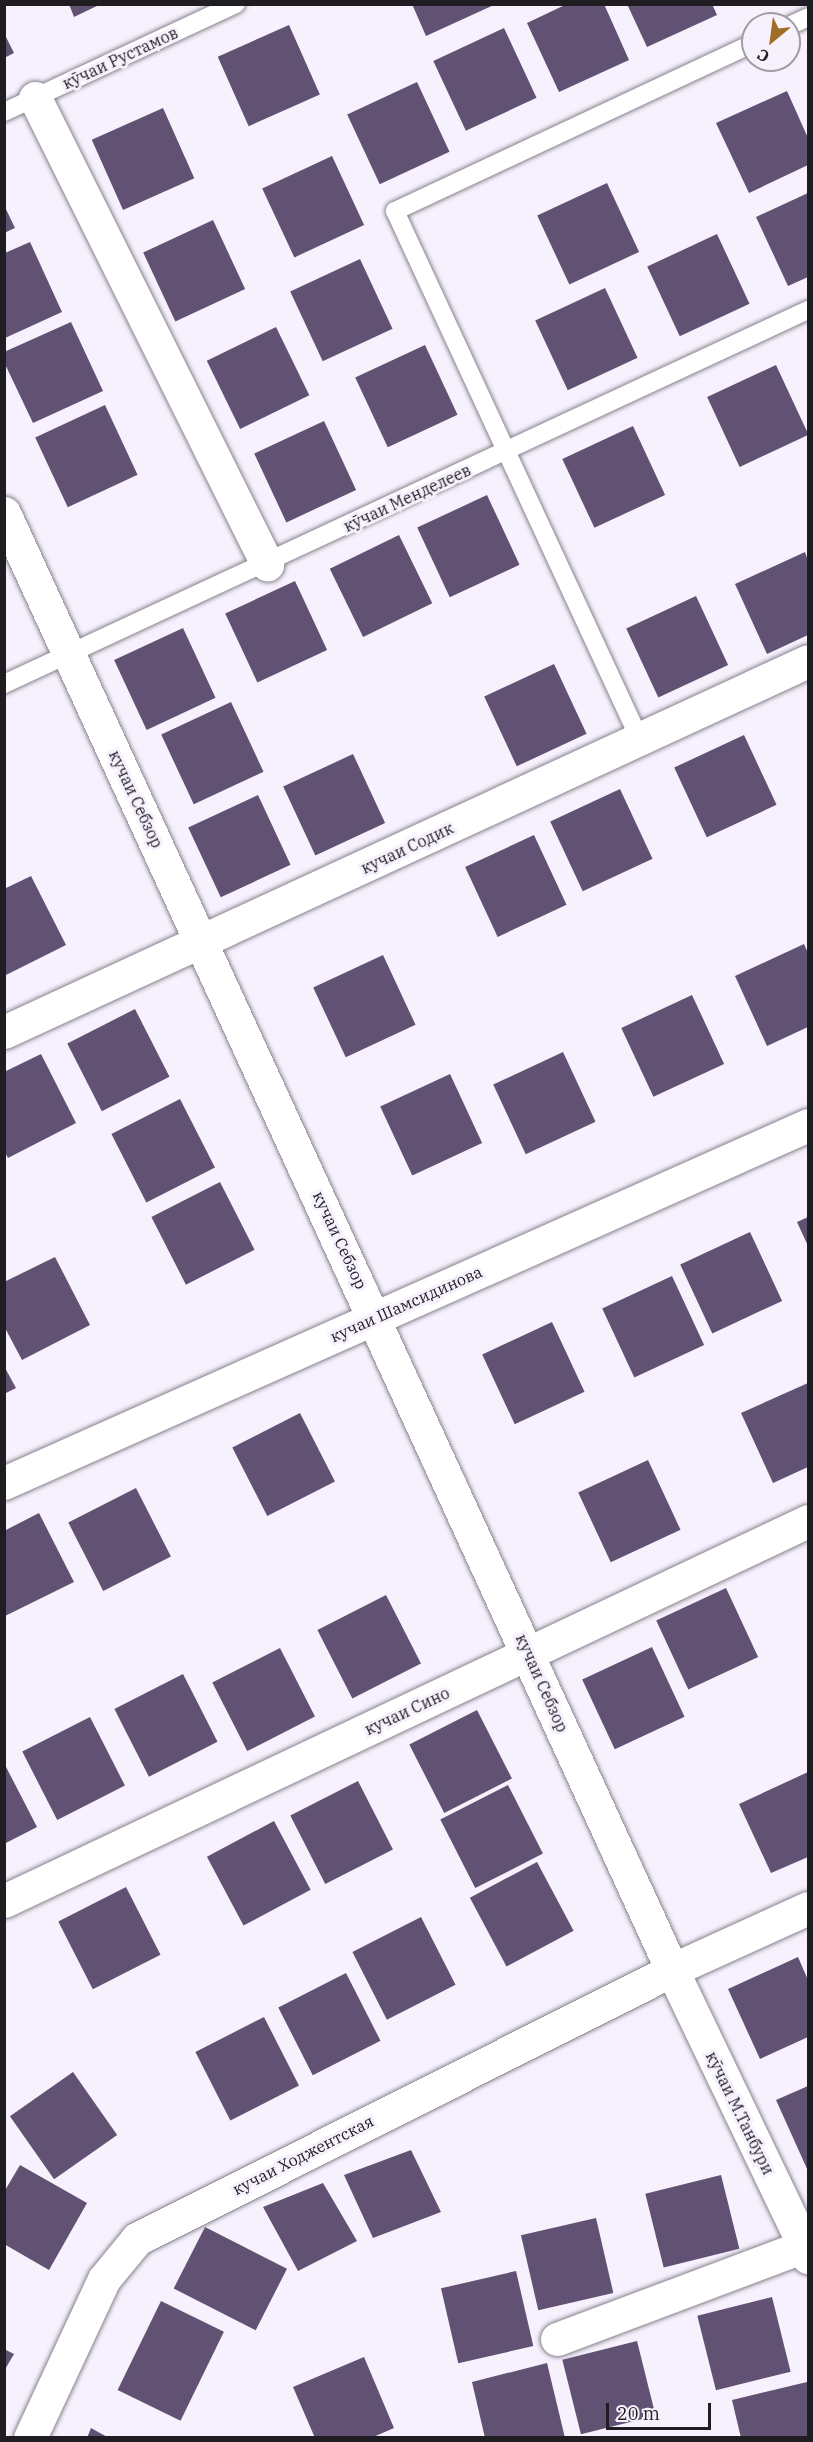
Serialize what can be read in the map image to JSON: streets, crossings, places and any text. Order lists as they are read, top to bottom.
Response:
{
  "streets": {
    "street": [
      "кучаи Себзор",
      "кучаи Содик",
      "кучаи Шамсидинова",
      "кучаи Сино",
      "кӯчаи М.Танбури",
      "кучаи Ходжентская"
    ],
    "lane": ["кӯчаи Рустамов", "кӯчаи Менделеев"]
  },
  "crossings": [
    ["кӯчаи Менделеев", "кучаи Себзор"],
    ["кучаи Себзор", "кучаи Содик"],
    ["кучаи Себзор", "кучаи Шамсидинова"],
    ["кучаи Себзор", "кучаи Сино"],
    ["кучаи Себзор", "кӯчаи М.Танбури"],
    ["кучаи Себзор", "кучаи Ходжентская"],
    ["кӯчаи М.Танбури", "кучаи Ходжентская"]
  ],
  "scale_bar": "20 m",
  "north": "bottom left"
}
